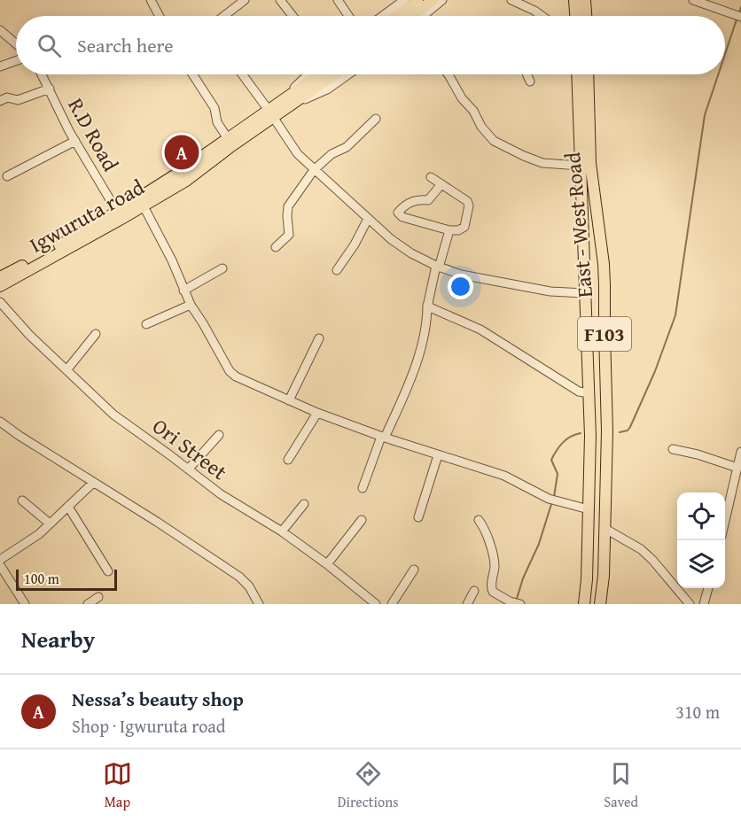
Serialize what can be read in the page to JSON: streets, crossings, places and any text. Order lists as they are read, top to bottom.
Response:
{
  "streets": {
    "main road": ["Igwuruta road", "East - West Road", "F103"],
    "street": ["R.D Road", "Ori Street"]
  },
  "crossings": [
    ["R.D Road", "Igwuruta road"]
  ],
  "scale_bar": "100 m",
  "page": {
    "search": "Search here",
    "pins": "A",
    "scale": "100 m",
    "heading": "Nearby",
    "list": [
      {
        "mark": "A",
        "name": "Nessa’s beauty shop",
        "note": "Shop · Igwuruta road",
        "value": "310 m"
      }
    ],
    "nav": ["Map", "Directions", "Saved"]
  }
}
